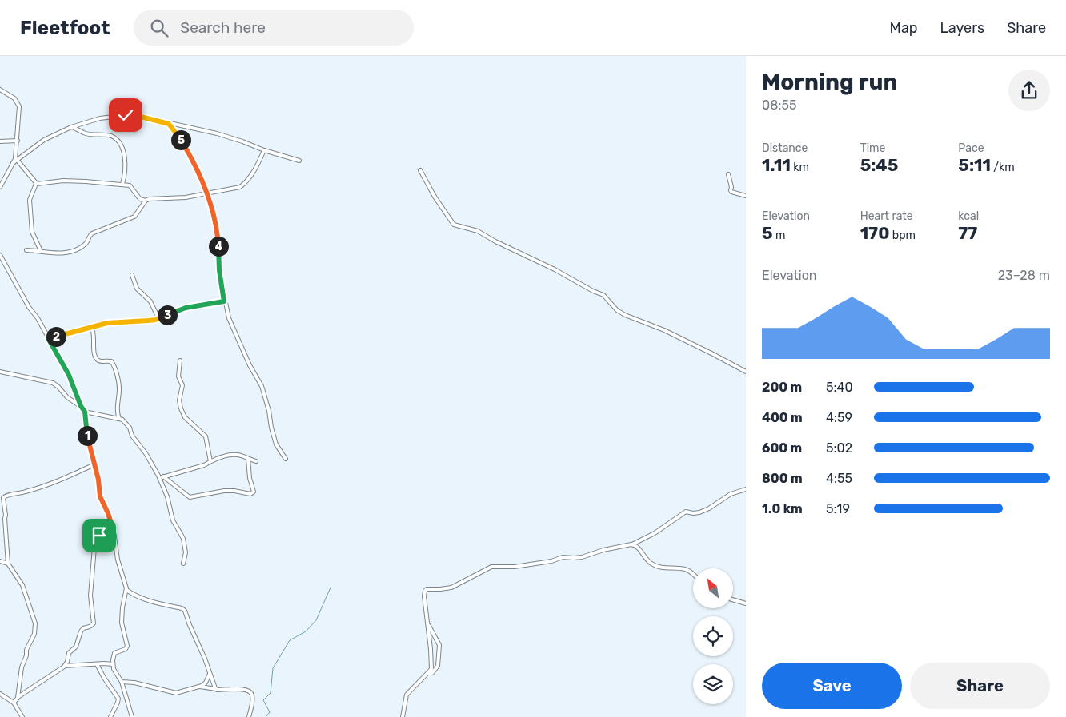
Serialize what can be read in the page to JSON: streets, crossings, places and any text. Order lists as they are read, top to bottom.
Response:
{
  "north": "top left",
  "page": {
    "header": "Fleetfoot",
    "search": "Search here",
    "nav": ["Map", "Layers", "Share"],
    "heading": ["Morning run", "08:55"],
    "stats": [
      ["Distance", "1.11 km"],
      ["Time", "5:45"],
      ["Pace", "5:11 /km"],
      ["Elevation", "5 m"],
      ["Heart rate", "170 bpm"],
      ["kcal", "77"]
    ],
    "pins": [
      "5",
      "4",
      "3",
      "2",
      "1"
    ],
    "chart": ["Elevation", "23–28 m"],
    "list": [
      {
        "name": "200 m",
        "note": "5:40"
      },
      {
        "name": "400 m",
        "note": "4:59"
      },
      {
        "name": "600 m",
        "note": "5:02"
      },
      {
        "name": "800 m",
        "note": "4:55"
      },
      {
        "name": "1.0 km",
        "note": "5:19"
      }
    ],
    "buttons": ["Save", "Share"]
  }
}
